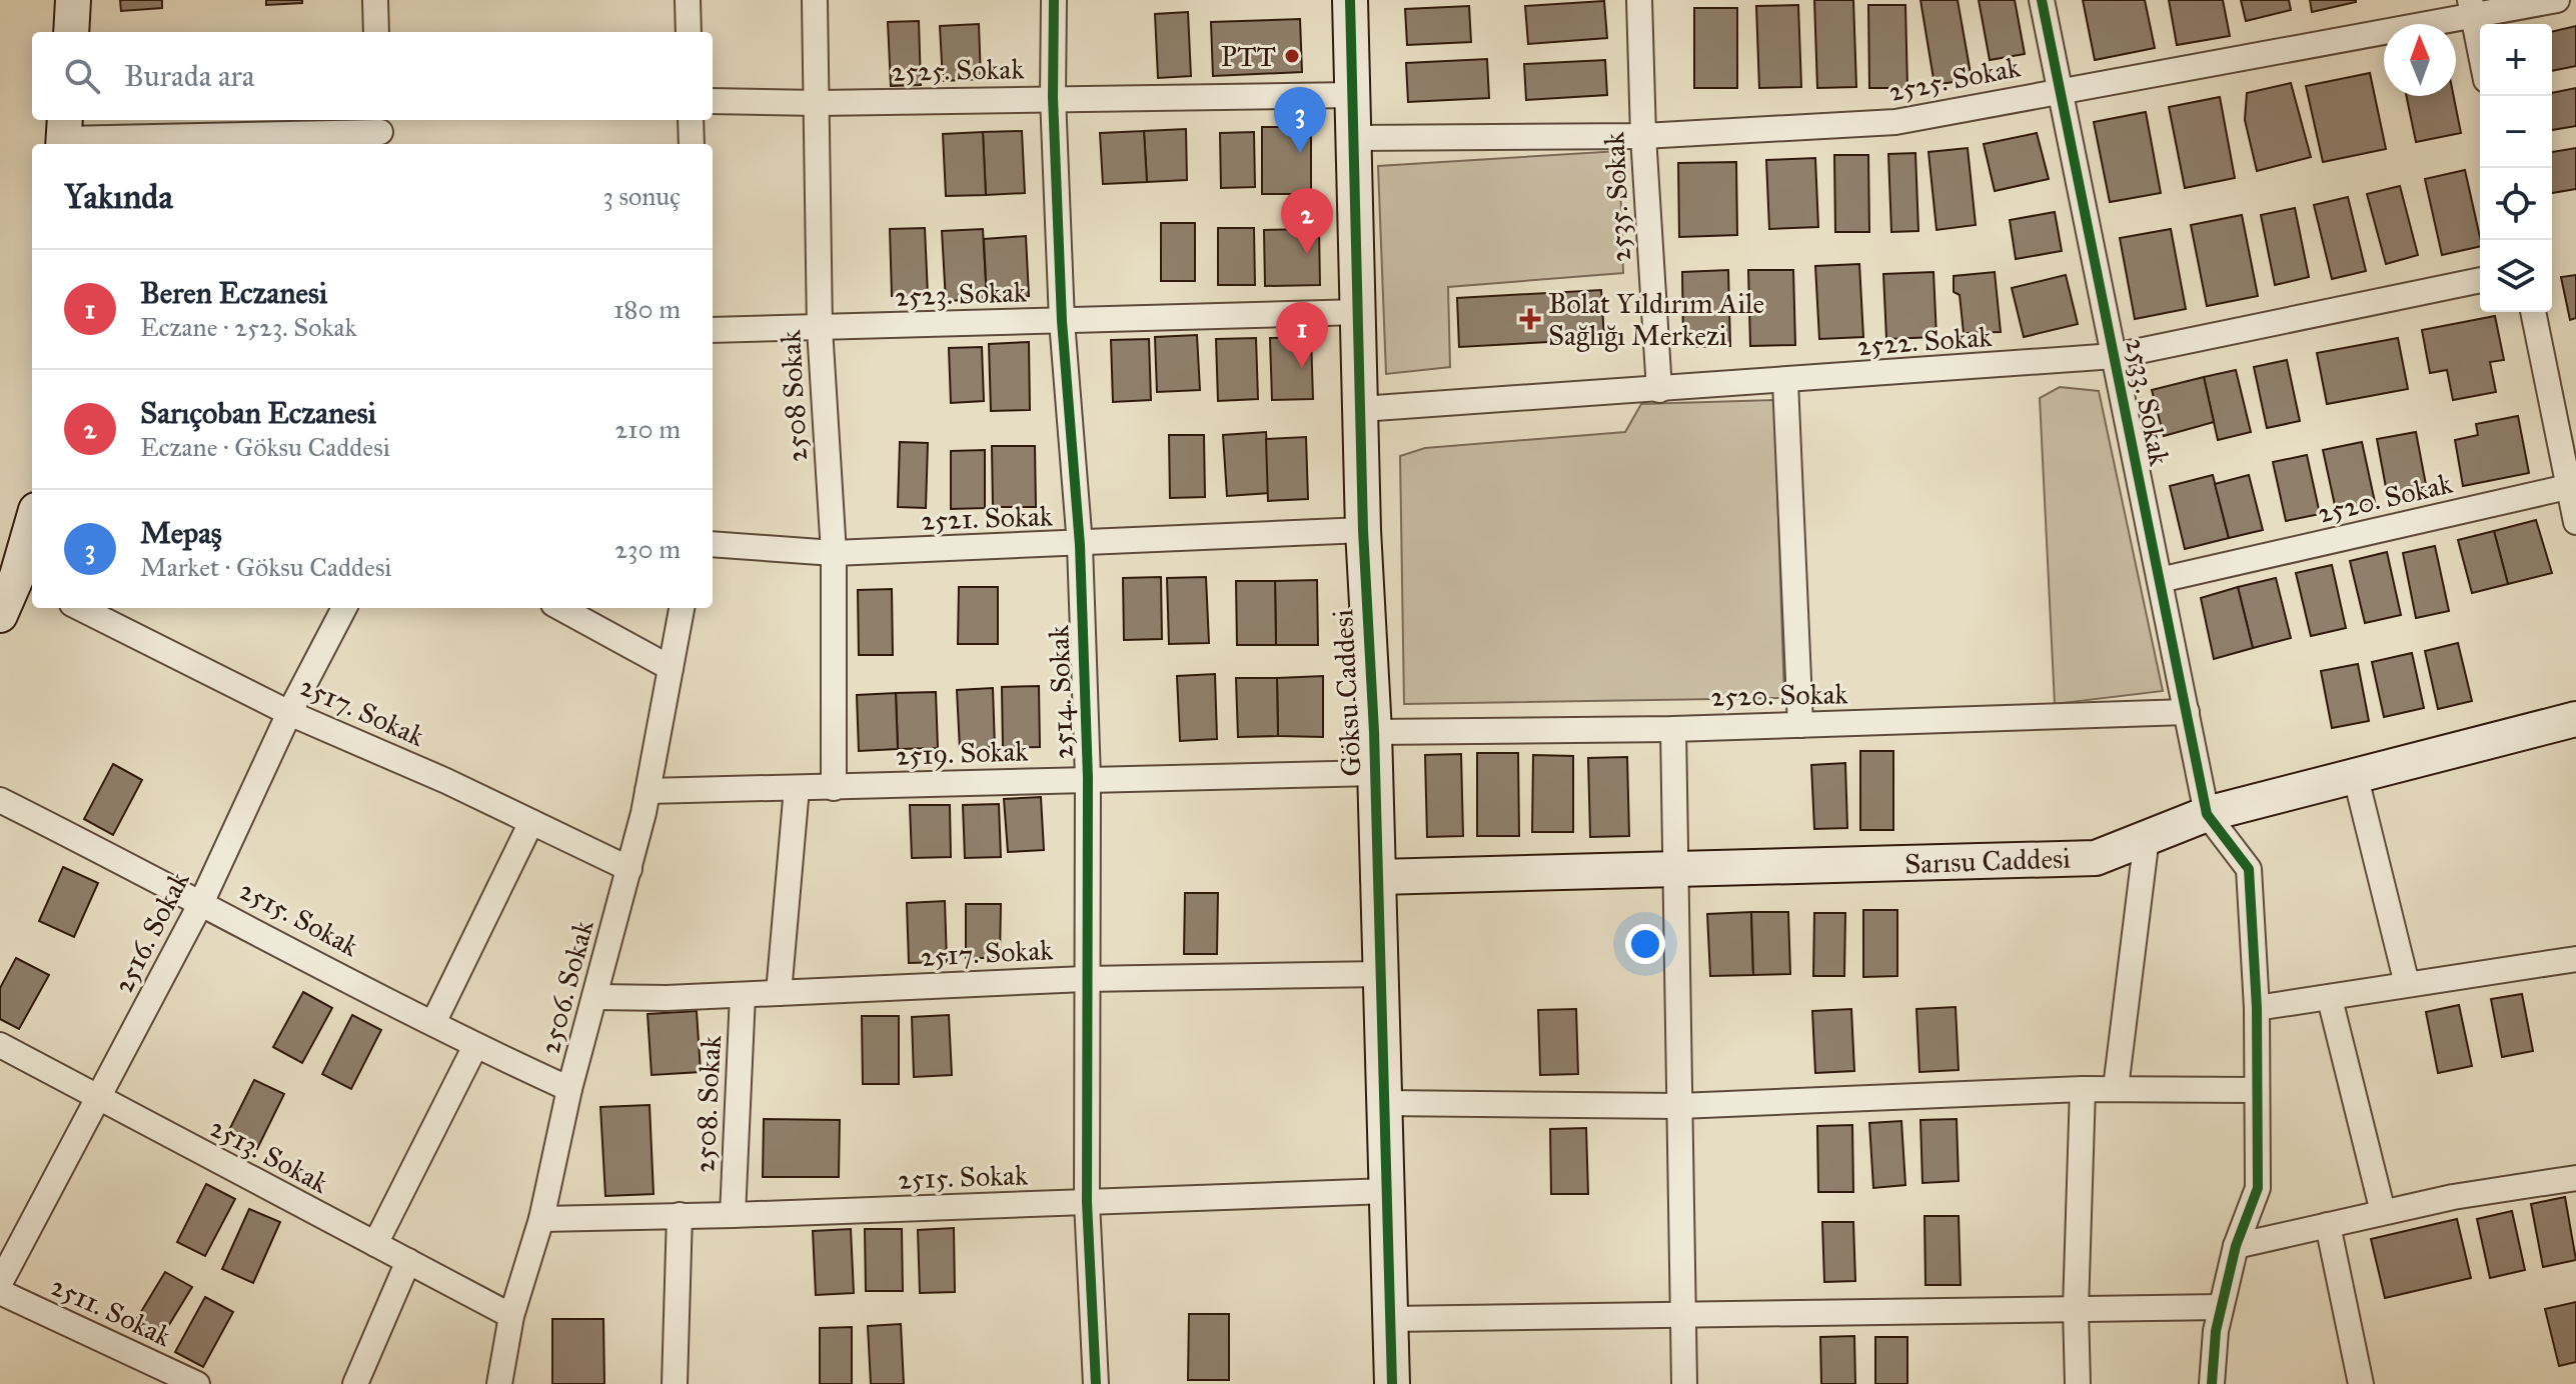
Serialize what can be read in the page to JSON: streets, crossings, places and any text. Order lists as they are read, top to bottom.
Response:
{
  "streets": {
    "street": [
      "2525. Sokak",
      "2535. Sokak",
      "2523. Sokak",
      "2522. Sokak",
      "2508 Sokak",
      "2533. Sokak",
      "2520. Sokak",
      "2521. Sokak",
      "2514. Sokak",
      "Göksu Caddesi",
      "2517. Sokak",
      "2519. Sokak",
      "Sarısu Caddesi",
      "2515. Sokak",
      "2516. Sokak",
      "2506. Sokak",
      "2508. Sokak",
      "2513. Sokak",
      "2511. Sokak"
    ]
  },
  "crossings": [
    ["2525. Sokak", "2535. Sokak"],
    ["2525. Sokak", "2508 Sokak"],
    ["2525. Sokak", "2533. Sokak"],
    ["2525. Sokak", "2514. Sokak"],
    ["2525. Sokak", "Göksu Caddesi"],
    ["2535. Sokak", "2522. Sokak"],
    ["2523. Sokak", "2508 Sokak"],
    ["2523. Sokak", "2514. Sokak"],
    ["2523. Sokak", "Göksu Caddesi"],
    ["2522. Sokak", "2533. Sokak"],
    ["2522. Sokak", "Göksu Caddesi"],
    ["2508 Sokak", "2521. Sokak"],
    ["2508 Sokak", "2519. Sokak"],
    ["2533. Sokak", "2520. Sokak"],
    ["2533. Sokak", "Sarısu Caddesi"],
    ["2520. Sokak", "Göksu Caddesi"],
    ["2521. Sokak", "2514. Sokak"],
    ["2521. Sokak", "Göksu Caddesi"],
    ["2514. Sokak", "2517. Sokak"],
    ["2514. Sokak", "2519. Sokak"],
    ["2514. Sokak", "2515. Sokak"],
    ["Göksu Caddesi", "2517. Sokak"],
    ["Göksu Caddesi", "2519. Sokak"],
    ["Göksu Caddesi", "Sarısu Caddesi"],
    ["Göksu Caddesi", "2515. Sokak"],
    ["2517. Sokak", "2516. Sokak"],
    ["2517. Sokak", "2506. Sokak"],
    ["2517. Sokak", "2508. Sokak"],
    ["2519. Sokak", "2506. Sokak"],
    ["2515. Sokak", "2516. Sokak"],
    ["2515. Sokak", "2506. Sokak"],
    ["2515. Sokak", "2508. Sokak"],
    ["2516. Sokak", "2513. Sokak"],
    ["2506. Sokak", "2513. Sokak"]
  ],
  "places": {
    "other": ["PTT"],
    "health": ["Bolat Yıldırım Aile Sağlığı Merkezi"]
  },
  "north": "top",
  "page": {
    "map_buttons": ["+", "−"],
    "search": "Burada ara",
    "pins": ["3", "2", "1"],
    "heading": ["Yakında", "3 sonuç"],
    "list": [
      {
        "mark": "1",
        "name": "Beren Eczanesi",
        "note": "Eczane · 2523. Sokak",
        "value": "180 m"
      },
      {
        "mark": "2",
        "name": "Sarıçoban Eczanesi",
        "note": "Eczane · Göksu Caddesi",
        "value": "210 m"
      },
      {
        "mark": "3",
        "name": "Mepaş",
        "note": "Market · Göksu Caddesi",
        "value": "230 m"
      }
    ]
  }
}
